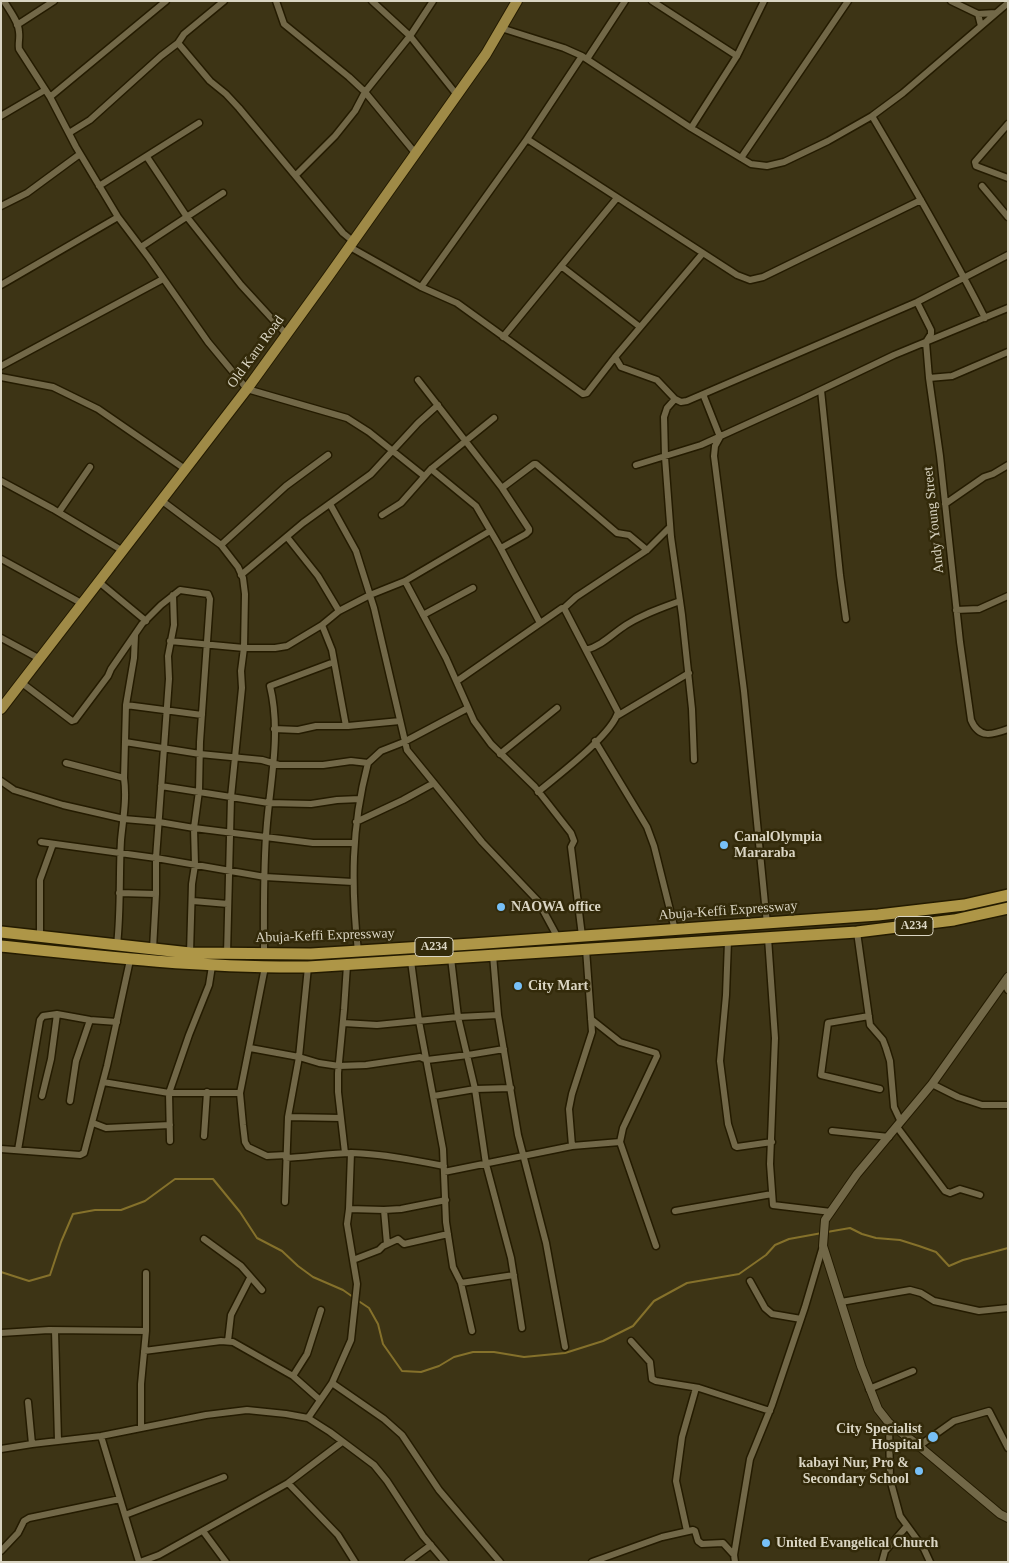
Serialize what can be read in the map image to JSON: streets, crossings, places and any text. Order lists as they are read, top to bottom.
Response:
{
  "streets": {
    "highway": ["Abuja-Keffi Expressway", "A234"],
    "main road": ["Old Karu Road"],
    "street": ["Andy Young Street"]
  },
  "places": [
    "CanalOlympia Mararaba",
    "NAOWA office",
    "City Mart",
    "City Specialist Hospital",
    "kabayi Nur, Pro & Secondary School",
    "United Evangelical Church"
  ]
}
